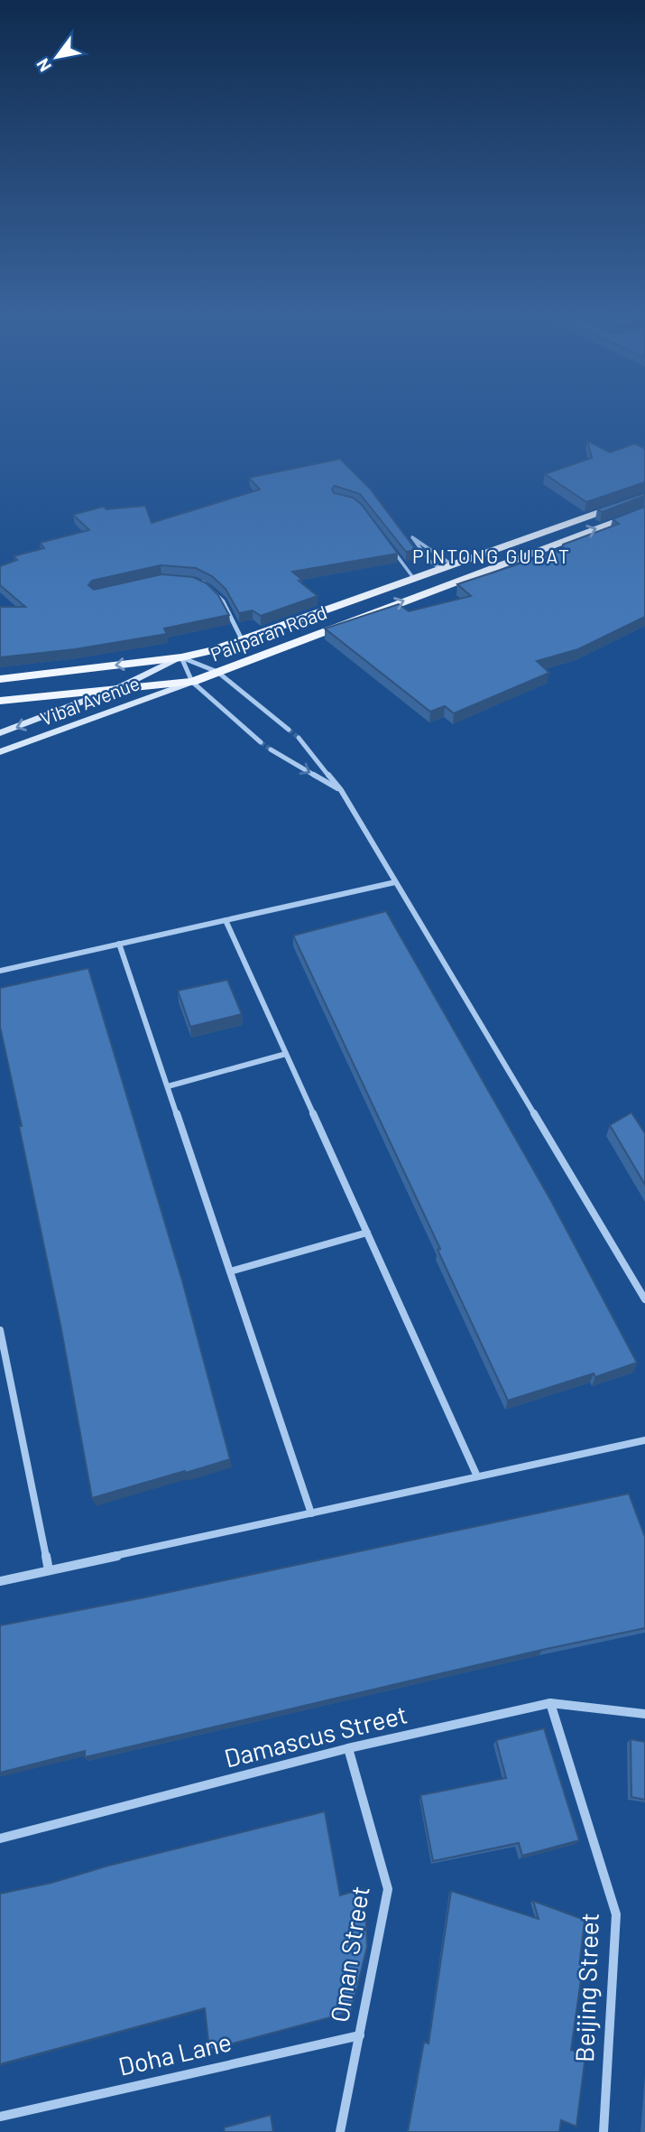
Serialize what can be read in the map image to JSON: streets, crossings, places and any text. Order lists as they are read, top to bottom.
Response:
{
  "streets": {
    "main road": ["Paliparan Road", "Vibal Avenue"],
    "street": [
      "Damascus Street",
      "Oman Street",
      "Beijing Street",
      "Doha Lane"
    ]
  },
  "crossings": [
    ["Paliparan Road", "Vibal Avenue"],
    ["Damascus Street", "Oman Street"],
    ["Damascus Street", "Beijing Street"],
    ["Oman Street", "Doha Lane"]
  ],
  "districts": ["PINTONG GUBAT"],
  "north": "bottom left"
}
